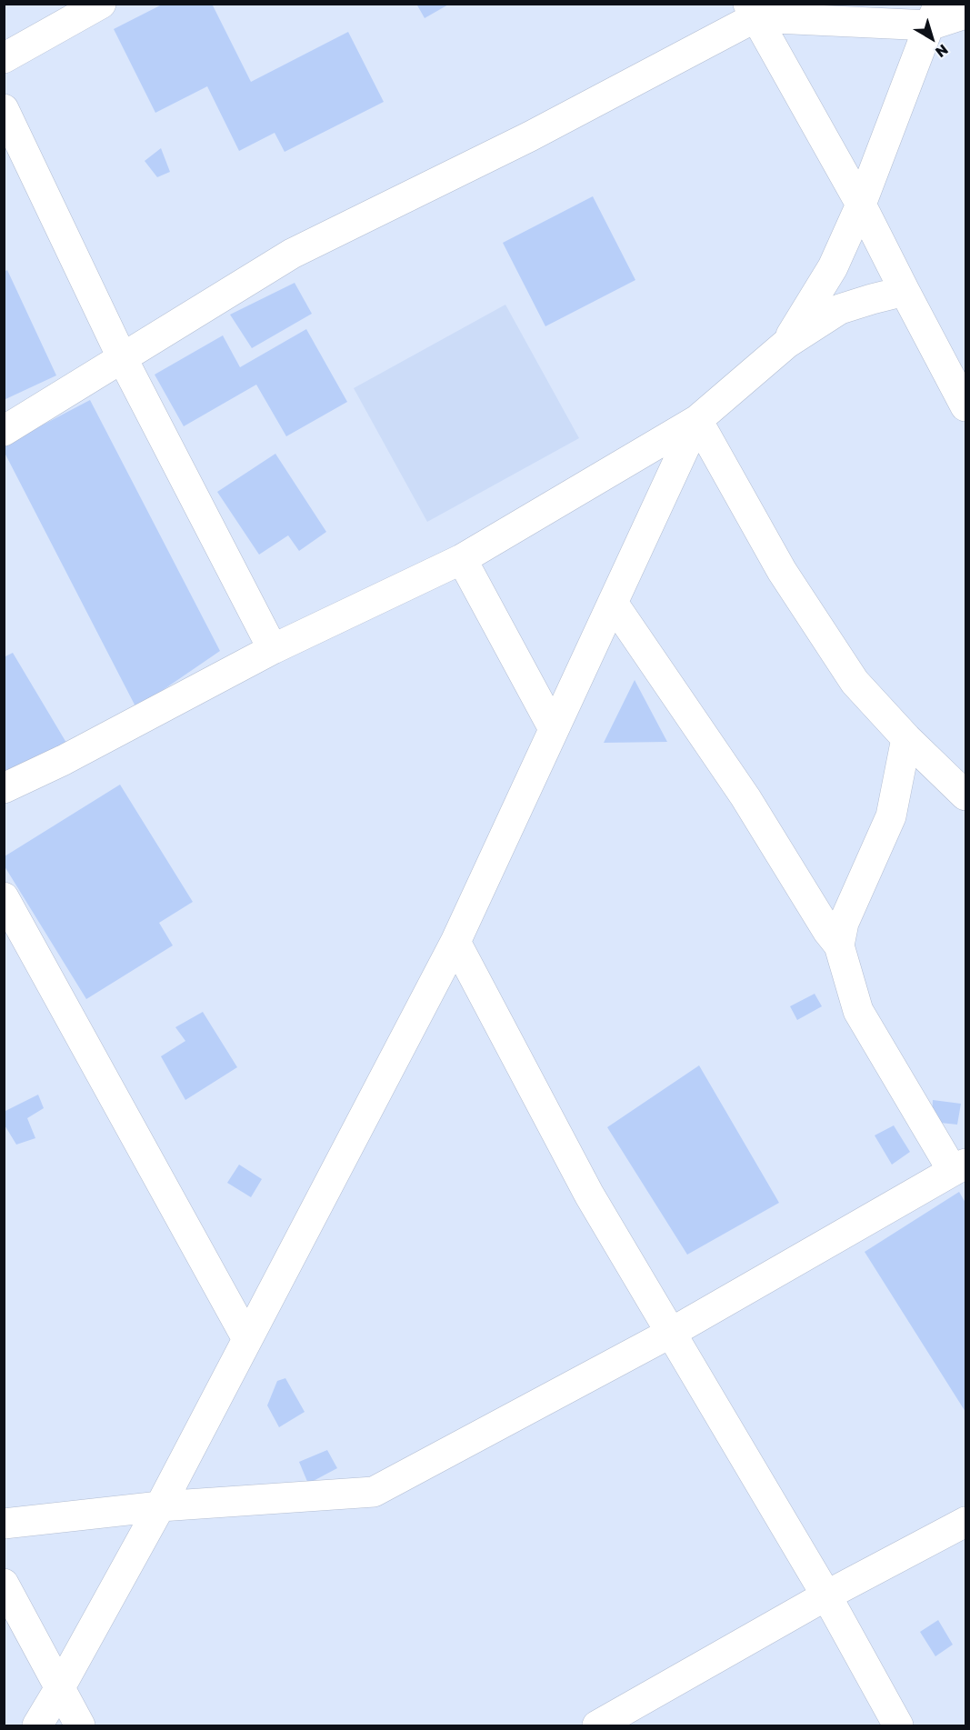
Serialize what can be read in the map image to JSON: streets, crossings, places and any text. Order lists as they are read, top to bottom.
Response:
{
  "north": "bottom right"
}
